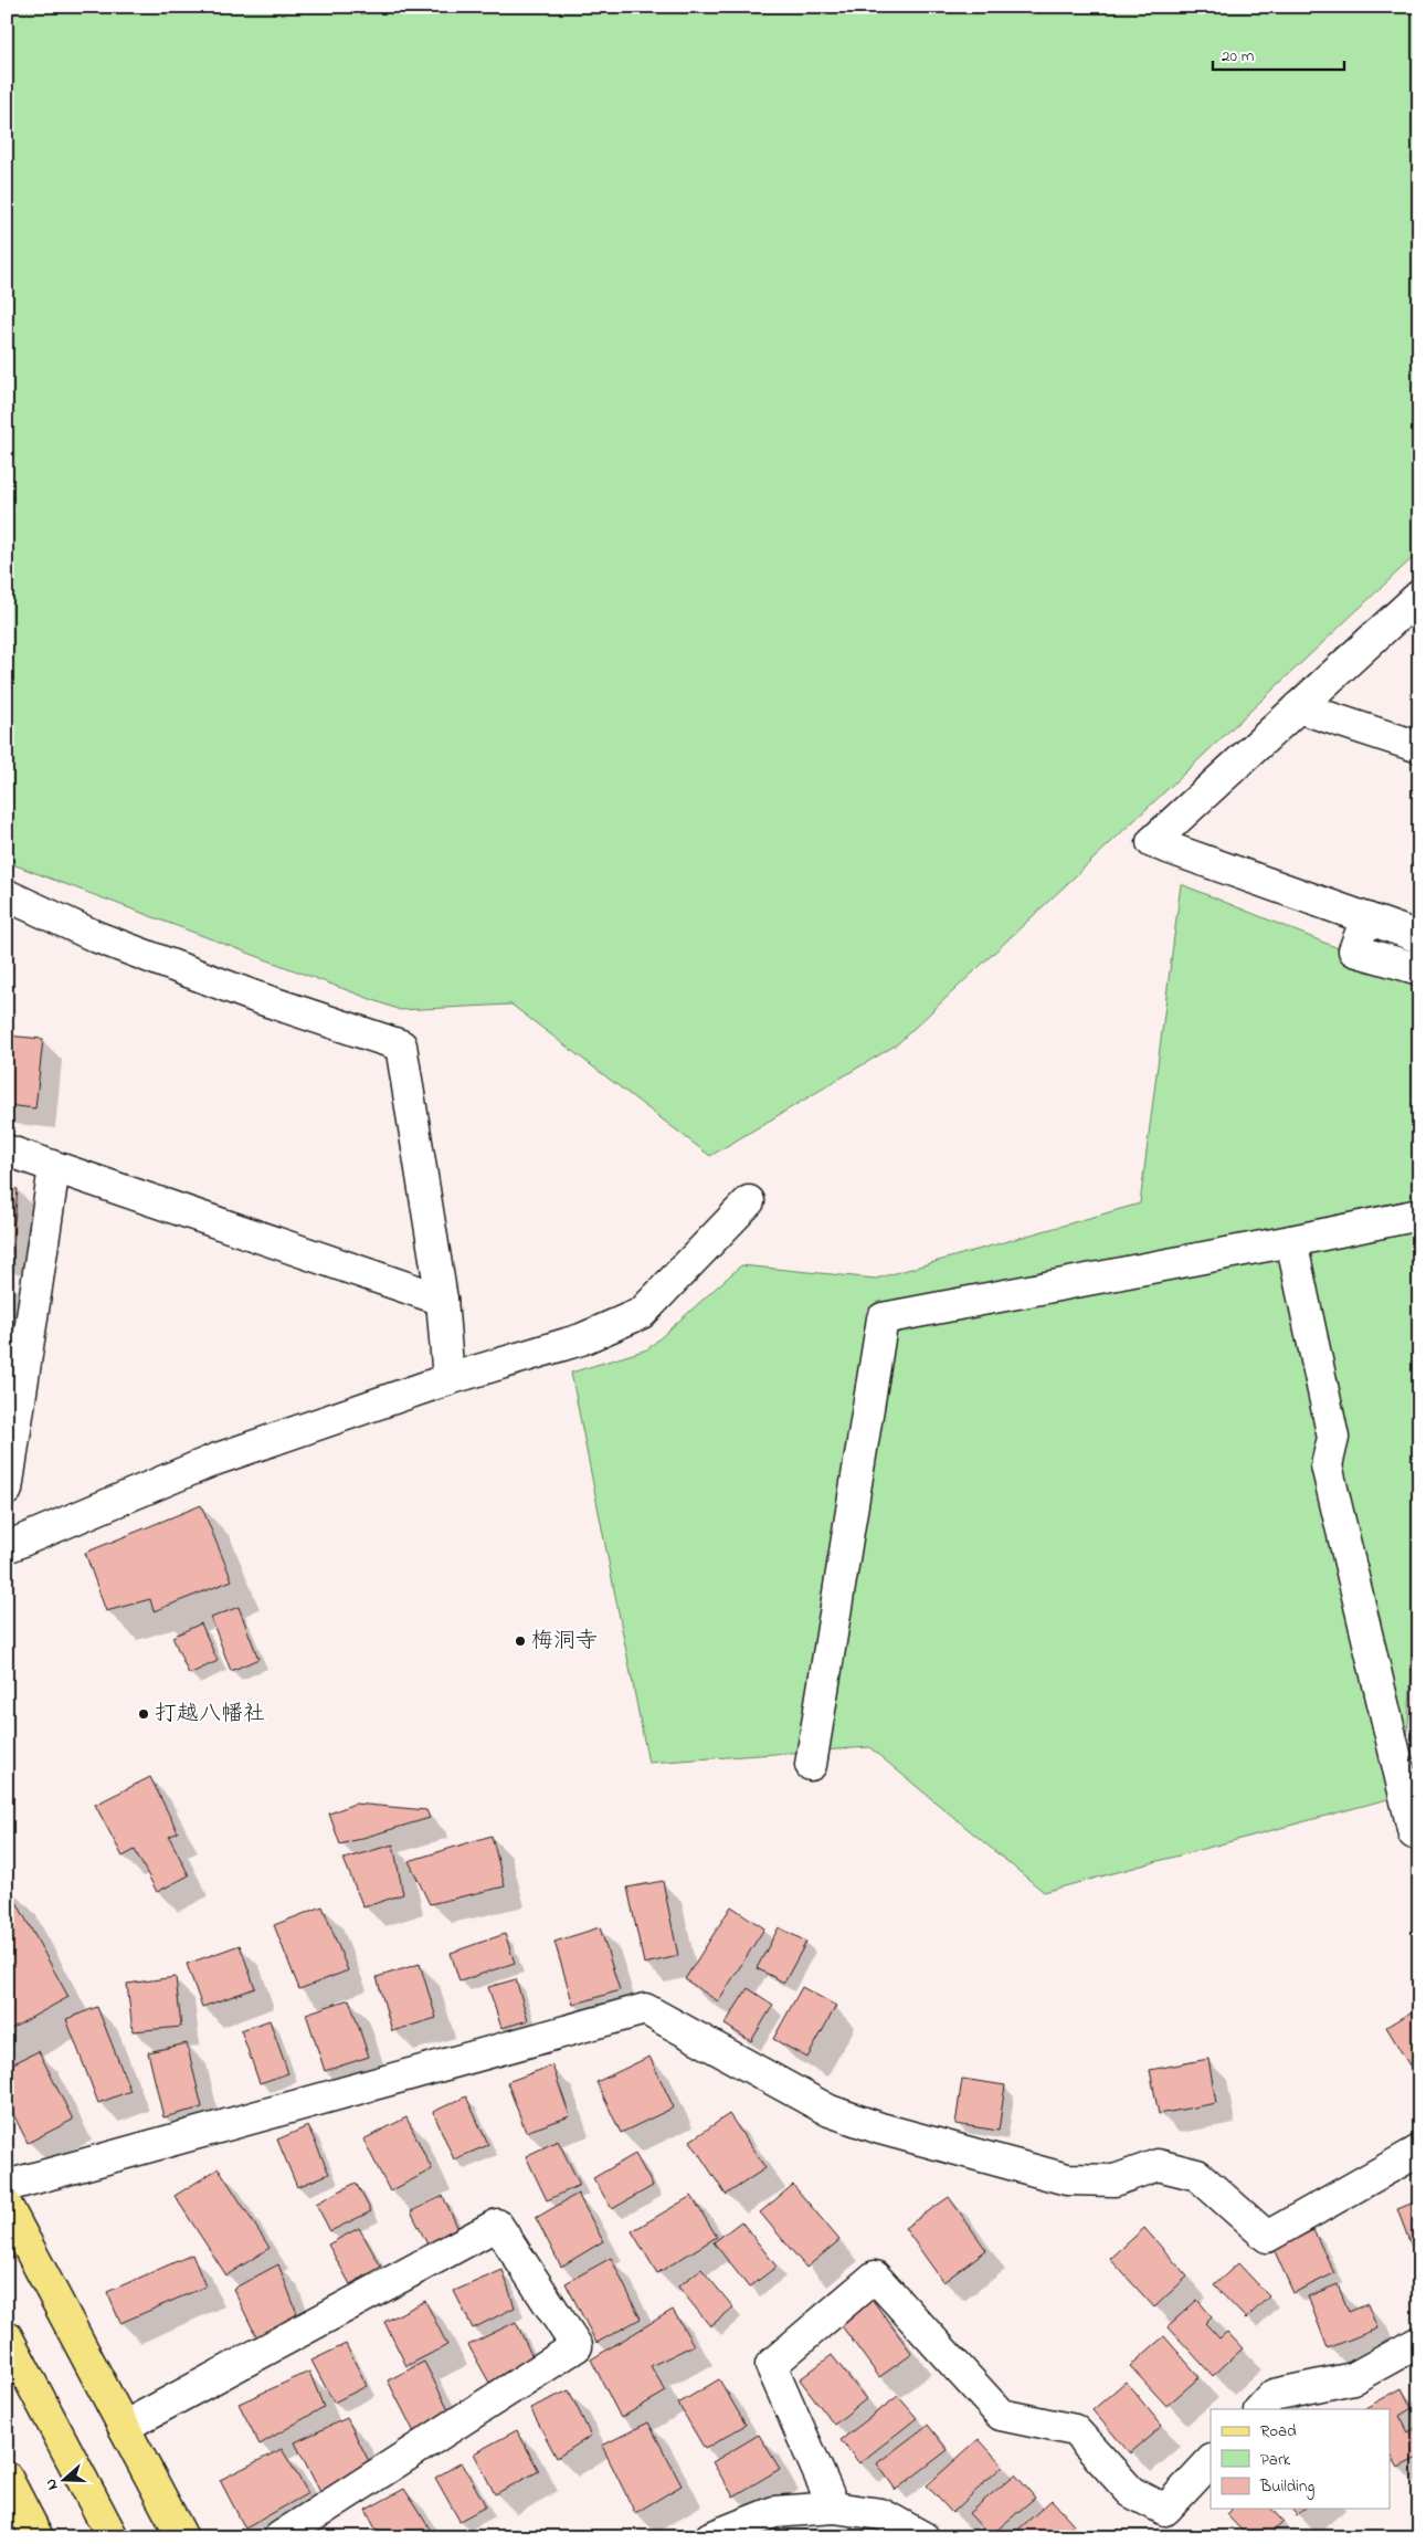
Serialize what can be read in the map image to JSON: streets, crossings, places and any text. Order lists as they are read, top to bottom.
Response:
{
  "places": ["梅洞寺", "打越八幡社"],
  "legend": ["Road", "Park", "Building"],
  "scale_bar": "20 m",
  "north": "left"
}
